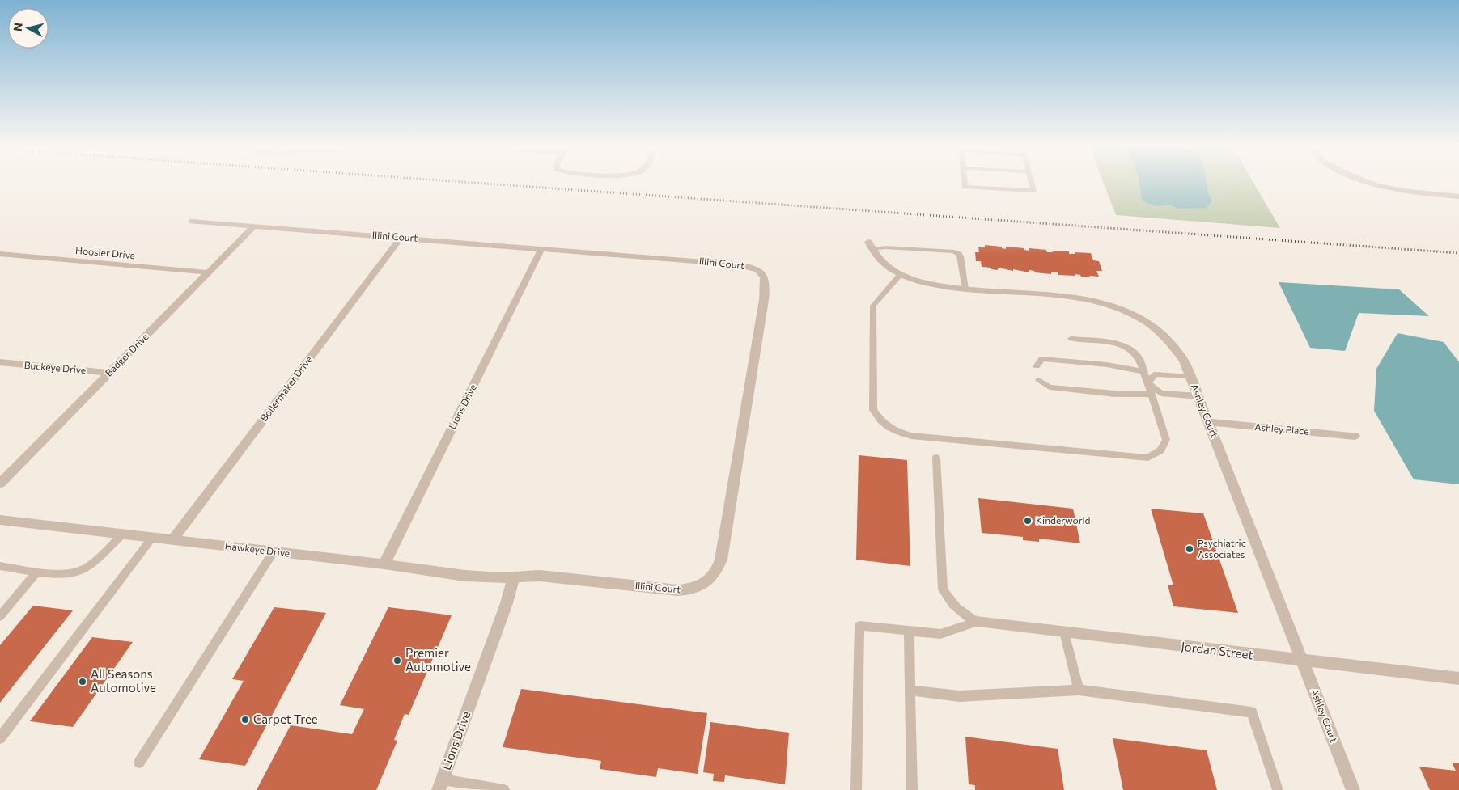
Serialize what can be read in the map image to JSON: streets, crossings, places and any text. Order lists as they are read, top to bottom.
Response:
{
  "streets": {
    "street": [
      "Illini Court",
      "Hoosier Drive",
      "Badger Drive",
      "Buckeye Drive",
      "Boilermaker Drive",
      "Lions Drive",
      "Ashley Court",
      "Ashley Place",
      "Hawkeye Drive",
      "Jordan Street"
    ]
  },
  "crossings": [
    ["Illini Court", "Badger Drive"],
    ["Illini Court", "Boilermaker Drive"],
    ["Illini Court", "Lions Drive"],
    ["Illini Court", "Hawkeye Drive"],
    ["Hoosier Drive", "Badger Drive"],
    ["Badger Drive", "Buckeye Drive"],
    ["Boilermaker Drive", "Hawkeye Drive"],
    ["Lions Drive", "Hawkeye Drive"],
    ["Ashley Court", "Ashley Place"],
    ["Ashley Court", "Jordan Street"]
  ],
  "places": [
    "Kinderworld",
    "Psychiatric Associates",
    "Premier Automotive",
    "All Seasons Automotive",
    "Carpet Tree"
  ],
  "north": "left"
}
